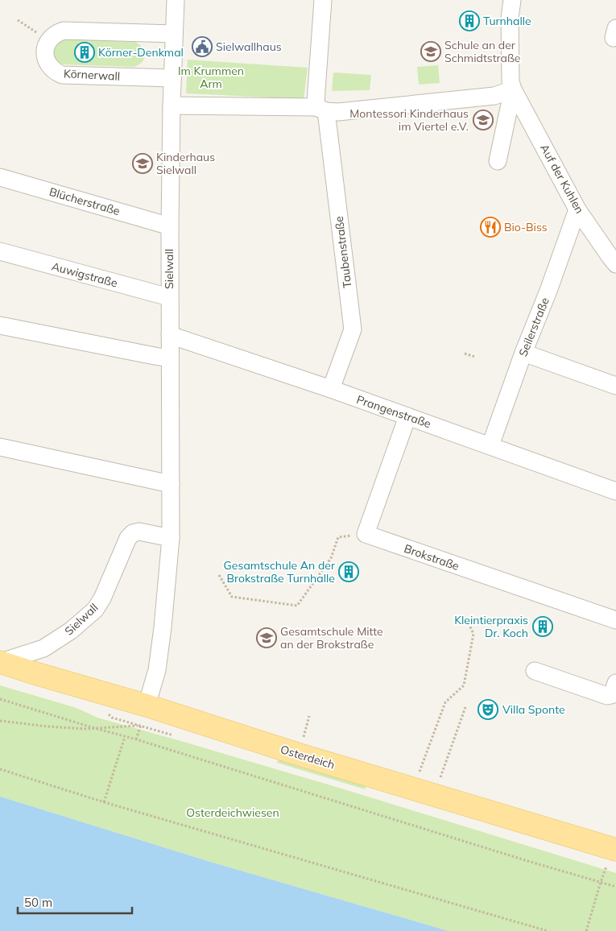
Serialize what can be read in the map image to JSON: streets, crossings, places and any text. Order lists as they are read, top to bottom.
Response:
{
  "streets": {
    "main road": ["Osterdeich"],
    "street": [
      "Körnerwall",
      "Auf der Kuhlen",
      "Blücherstraße",
      "Taubenstraße",
      "Sielwall",
      "Auwigstraße",
      "Seilerstraße",
      "Prangenstraße",
      "Brokstraße"
    ]
  },
  "crossings": [
    ["Körnerwall", "Sielwall"],
    ["Auf der Kuhlen", "Seilerstraße"],
    ["Blücherstraße", "Sielwall"],
    ["Taubenstraße", "Prangenstraße"],
    ["Sielwall", "Auwigstraße"],
    ["Sielwall", "Prangenstraße"],
    ["Sielwall", "Osterdeich"],
    ["Seilerstraße", "Prangenstraße"]
  ],
  "parks": ["Im Krummen Arm", "Osterdeichwiesen"],
  "places": {
    "building": [
      "Turnhalle",
      "Körner-Denkmal",
      "Gesamtschule An der Brokstraße Turnhalle",
      "Kleintierpraxis Dr. Koch"
    ],
    "public building": ["Sielwallhaus"],
    "school or university": [
      "Schule an der Schmidtstraße",
      "Montessori Kinderhaus im Viertel e.V.",
      "Kinderhaus Sielwall",
      "Gesamtschule Mitte an der Brokstraße"
    ],
    "restaurant": ["Bio-Biss"],
    "theatre": ["Villa Sponte"]
  },
  "scale_bar": "50 m"
}
